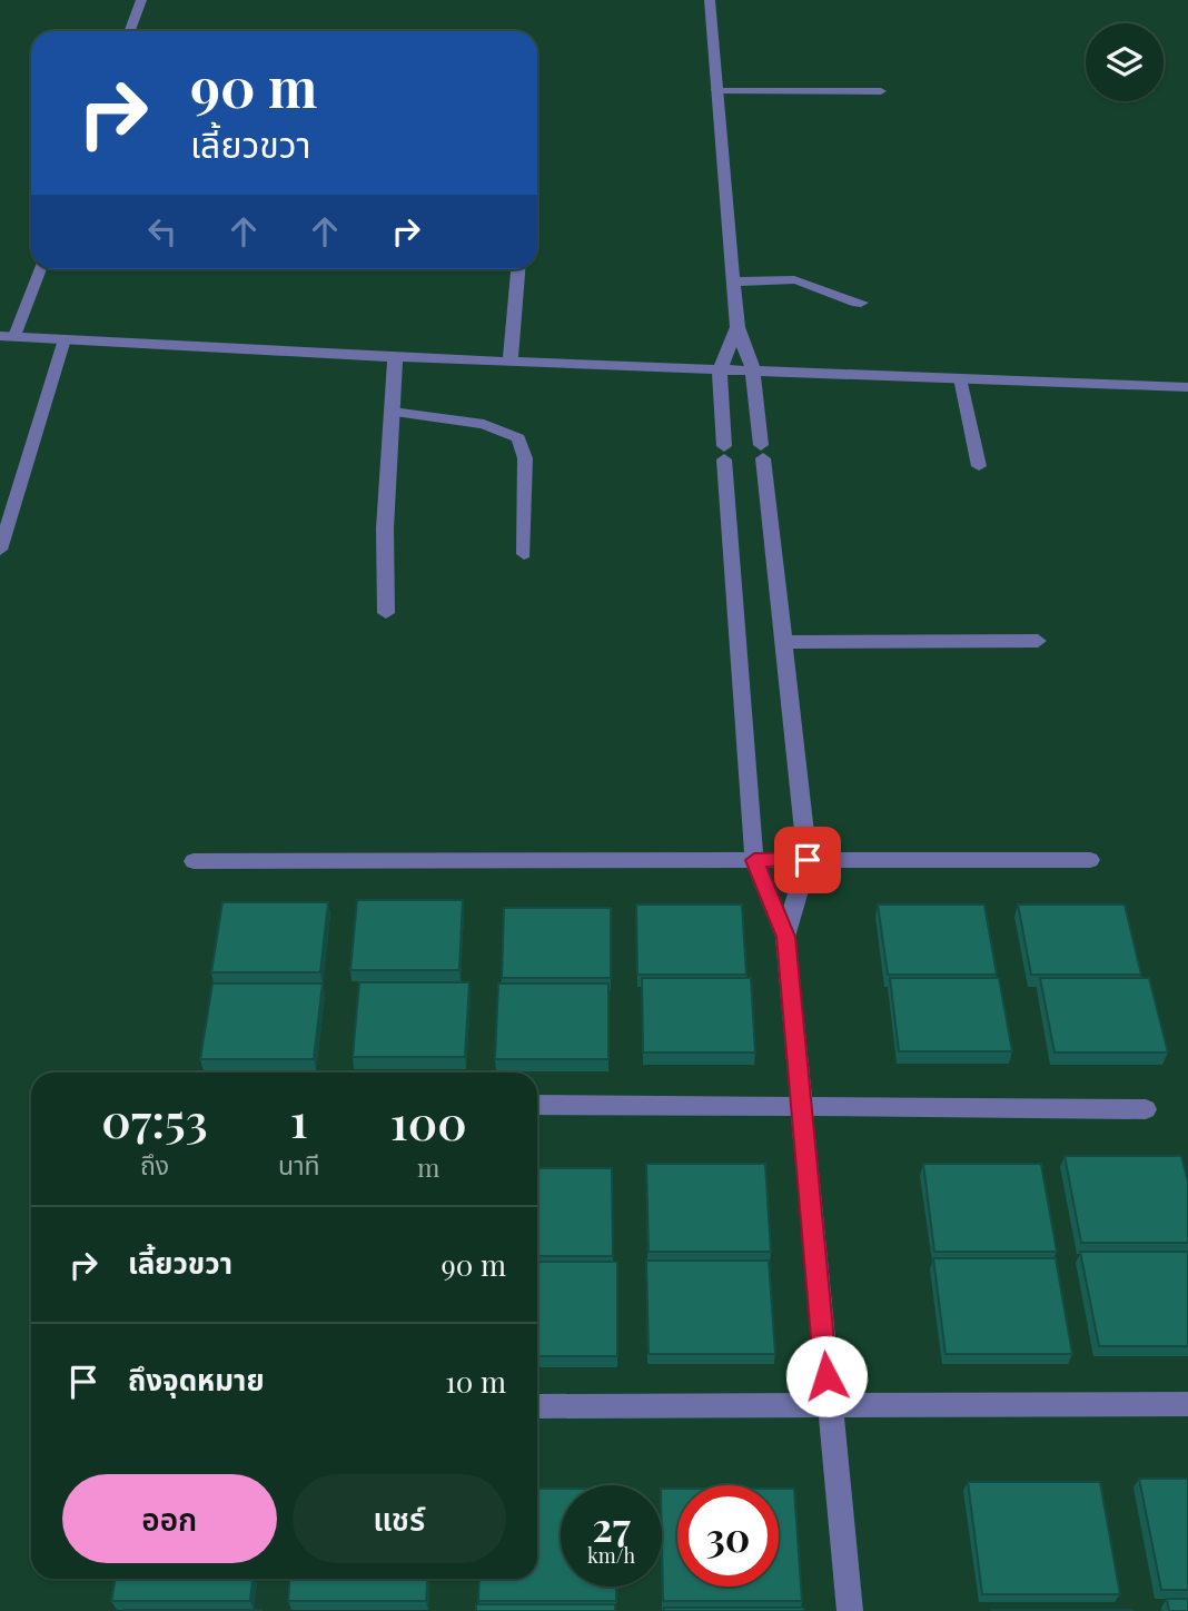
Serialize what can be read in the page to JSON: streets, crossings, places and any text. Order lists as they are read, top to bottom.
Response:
{
  "page": {
    "turn": ["90 m", "เลี้ยวขวา"],
    "eta": [
      "07:53",
      "ถึง",
      "1",
      "นาที",
      "100",
      "m"
    ],
    "list": [
      {
        "name": "เลี้ยวขวา",
        "value": "90 m"
      },
      {
        "name": "ถึงจุดหมาย",
        "value": "10 m"
      }
    ],
    "buttons": ["ออก", "แชร์"],
    "speed": "27 km/h",
    "limit": "30"
  }
}
